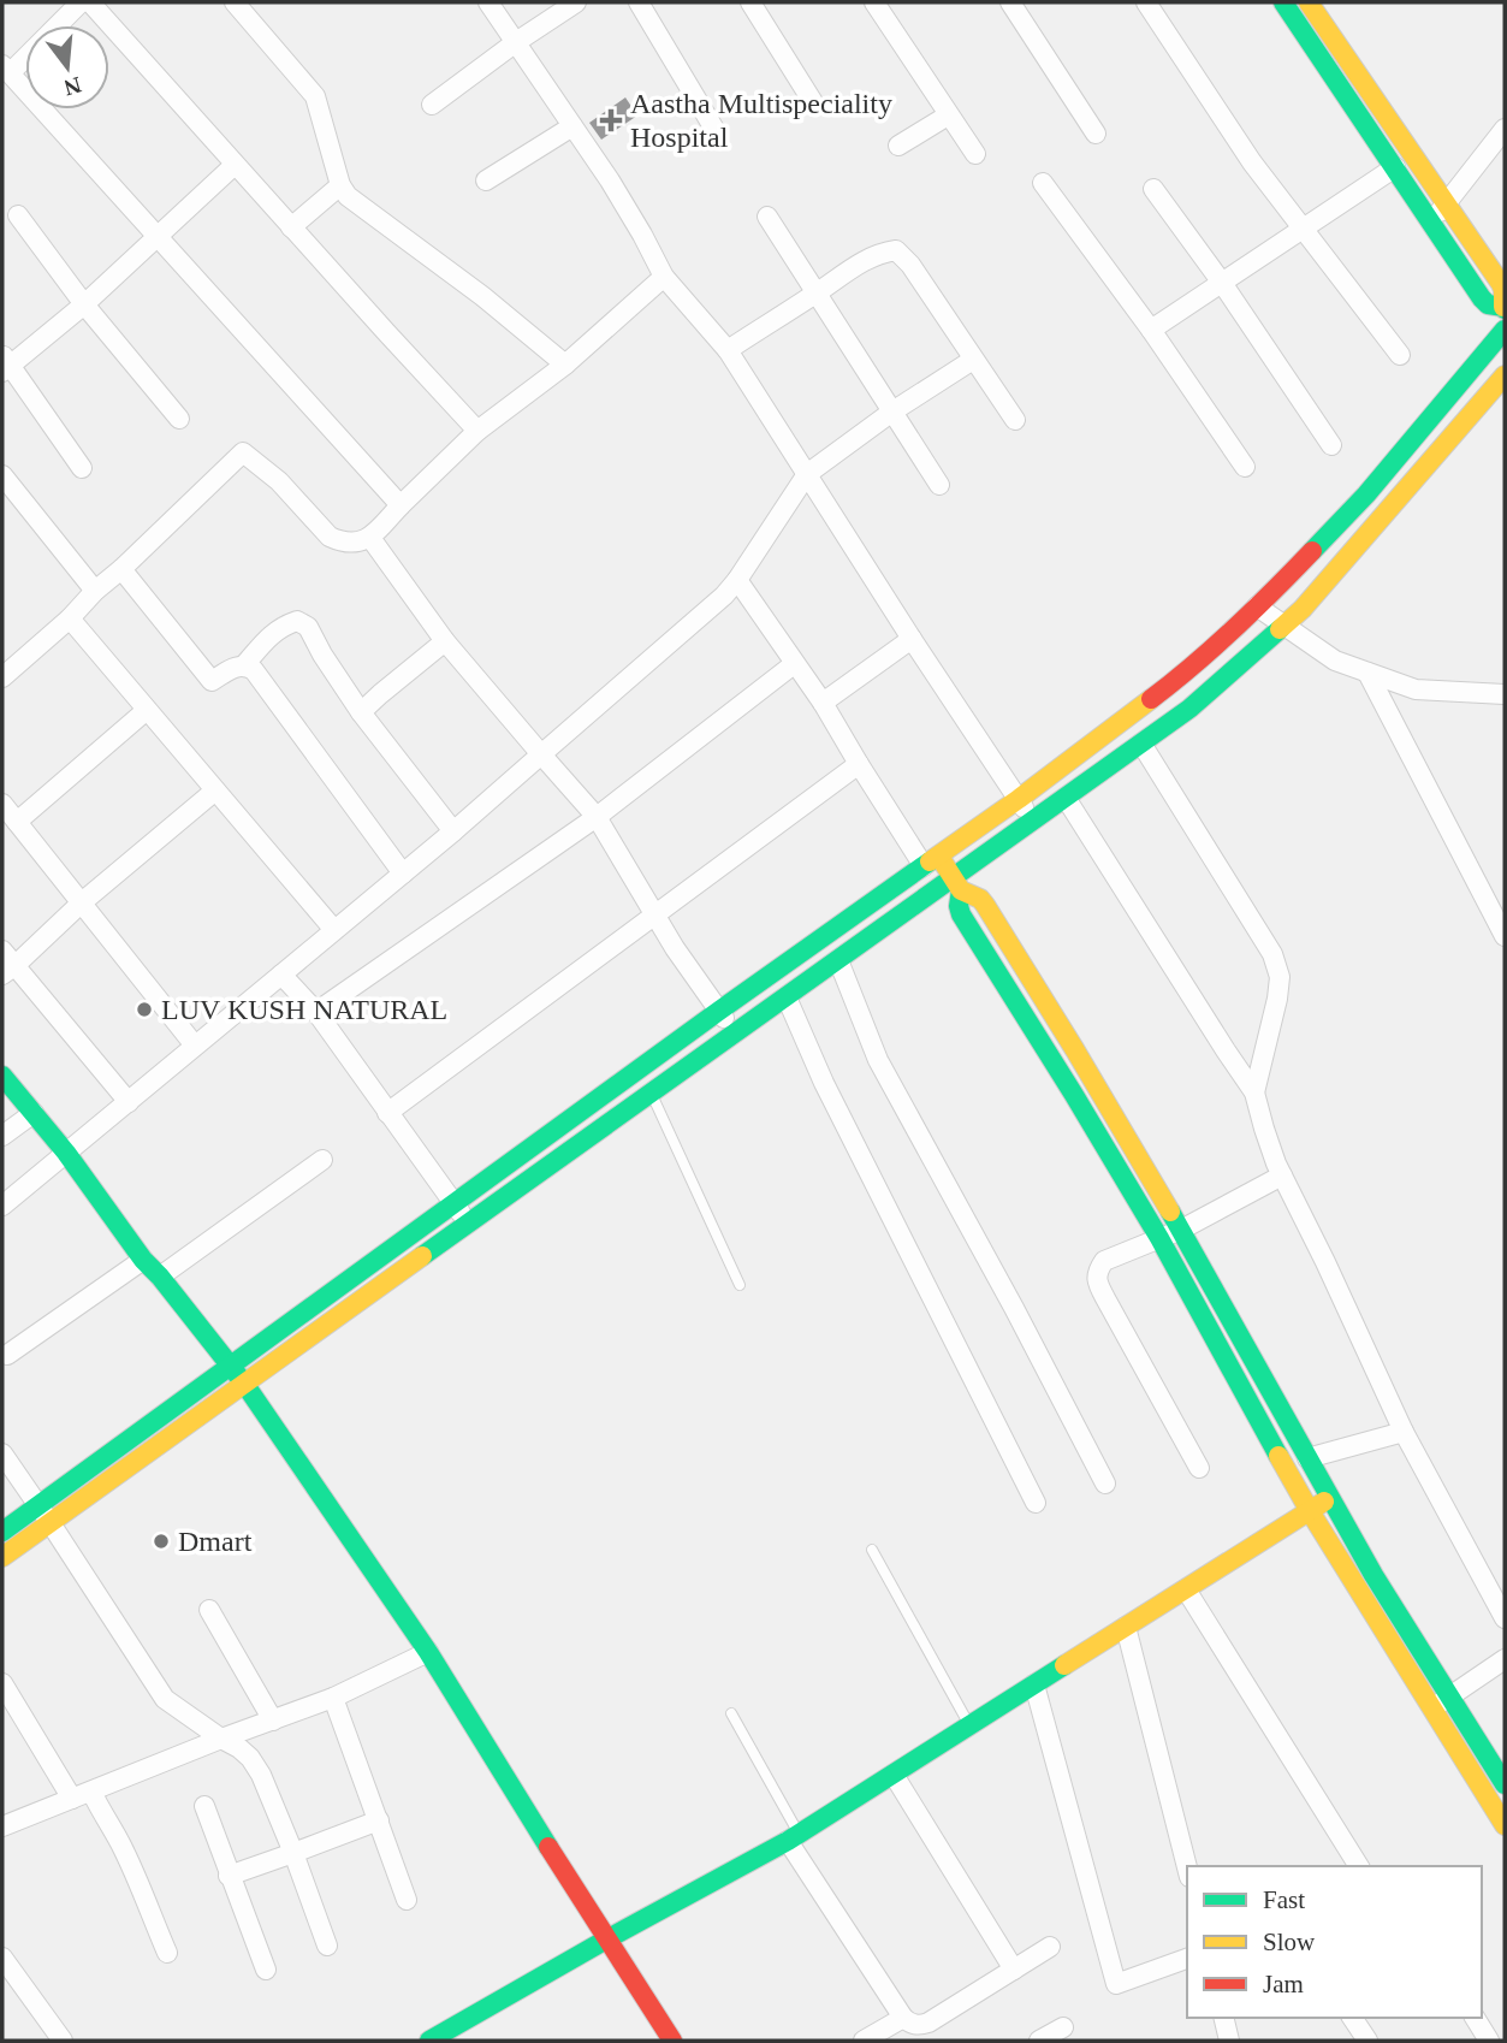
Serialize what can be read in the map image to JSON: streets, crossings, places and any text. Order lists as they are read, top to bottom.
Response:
{
  "places": {
    "health": ["Aastha Multispeciality Hospital"],
    "other": ["LUV KUSH NATURAL", "Dmart"]
  },
  "legend": ["Fast", "Slow", "Jam"],
  "north": "bottom"
}
